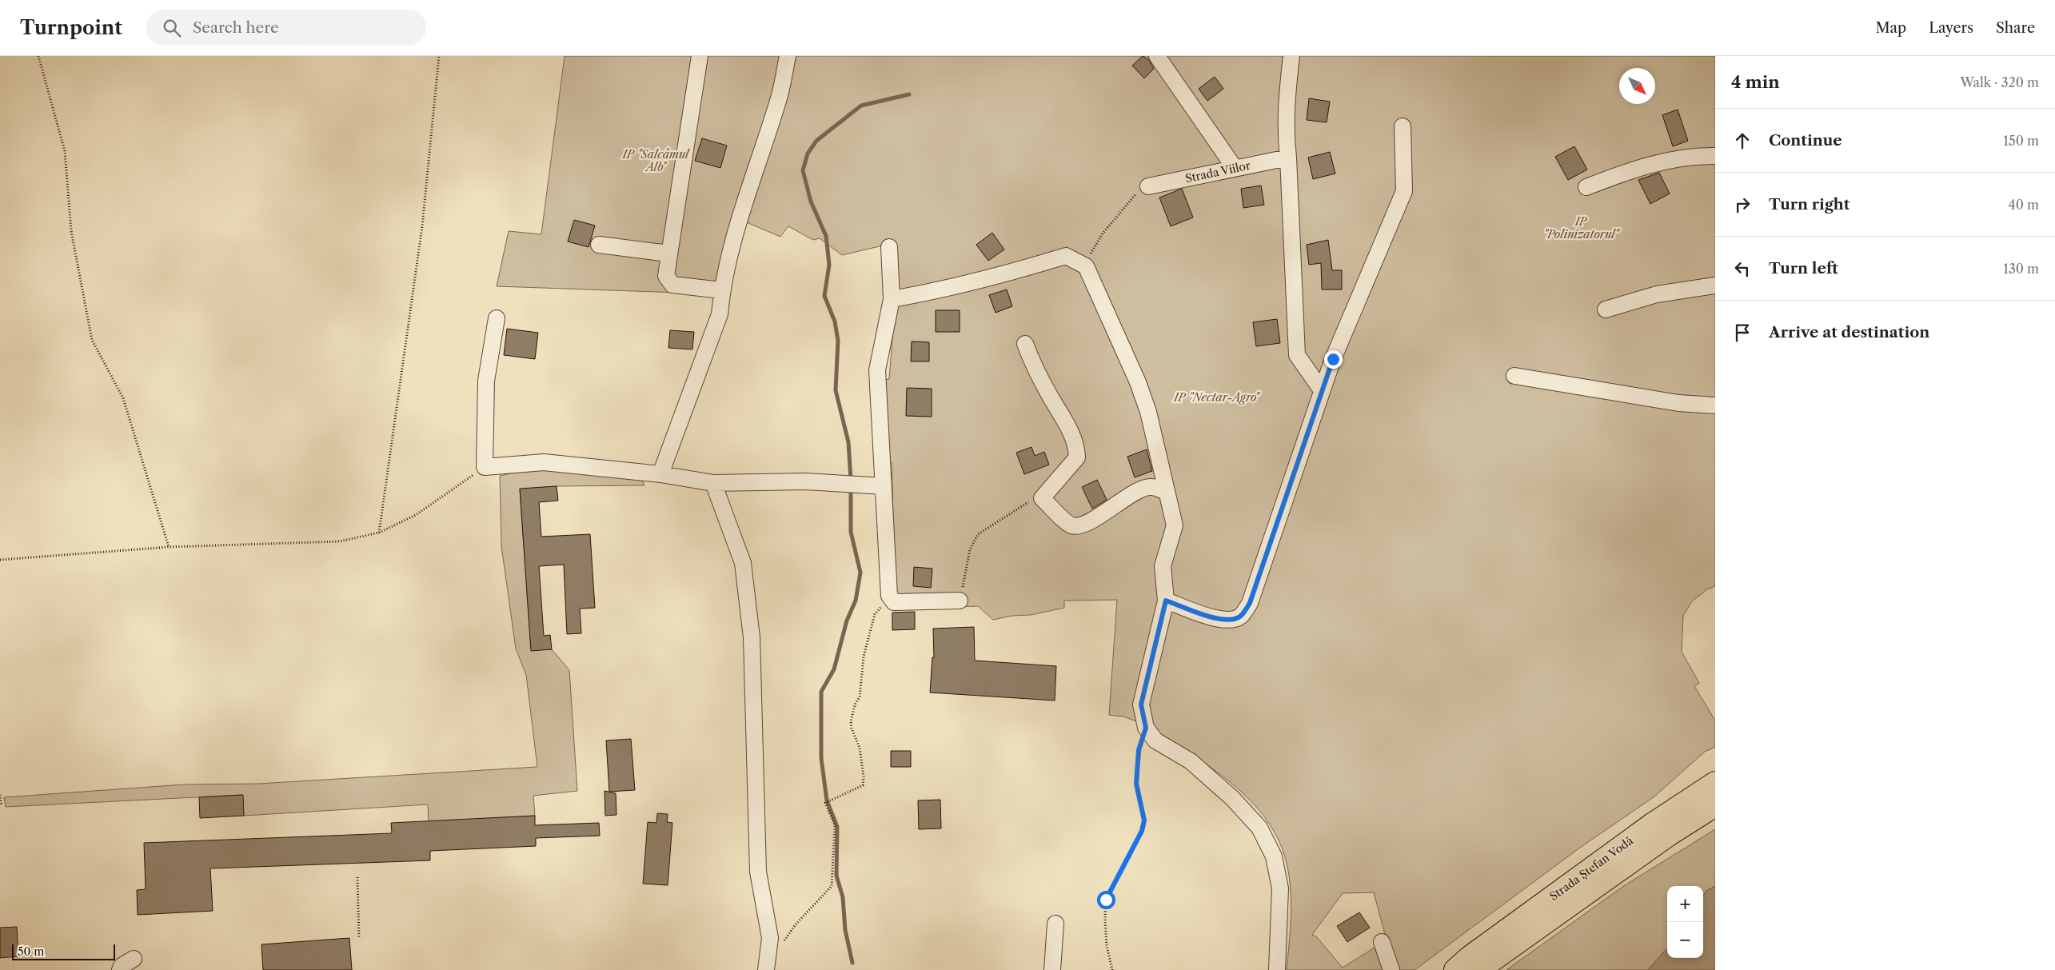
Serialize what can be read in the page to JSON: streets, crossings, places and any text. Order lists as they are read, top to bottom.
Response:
{
  "streets": {
    "highway": ["Strada Ștefan Vodă"],
    "street": ["Strada Viilor"]
  },
  "parks": ["IP \"Salcâmul Alb\"", "IP \"Polinizatorul\"", "IP \"Nectar-Agro\""],
  "scale_bar": "50 m",
  "north": "bottom right",
  "page": {
    "header": "Turnpoint",
    "search": "Search here",
    "nav": ["Map", "Layers", "Share"],
    "heading": ["4 min", "Walk · 320 m"],
    "list": [
      ["Continue", "150 m"],
      ["Turn right", "40 m"],
      ["Turn left", "130 m"],
      "Arrive at destination"
    ],
    "map_buttons": ["+", "−"],
    "scale": "50 m"
  }
}
